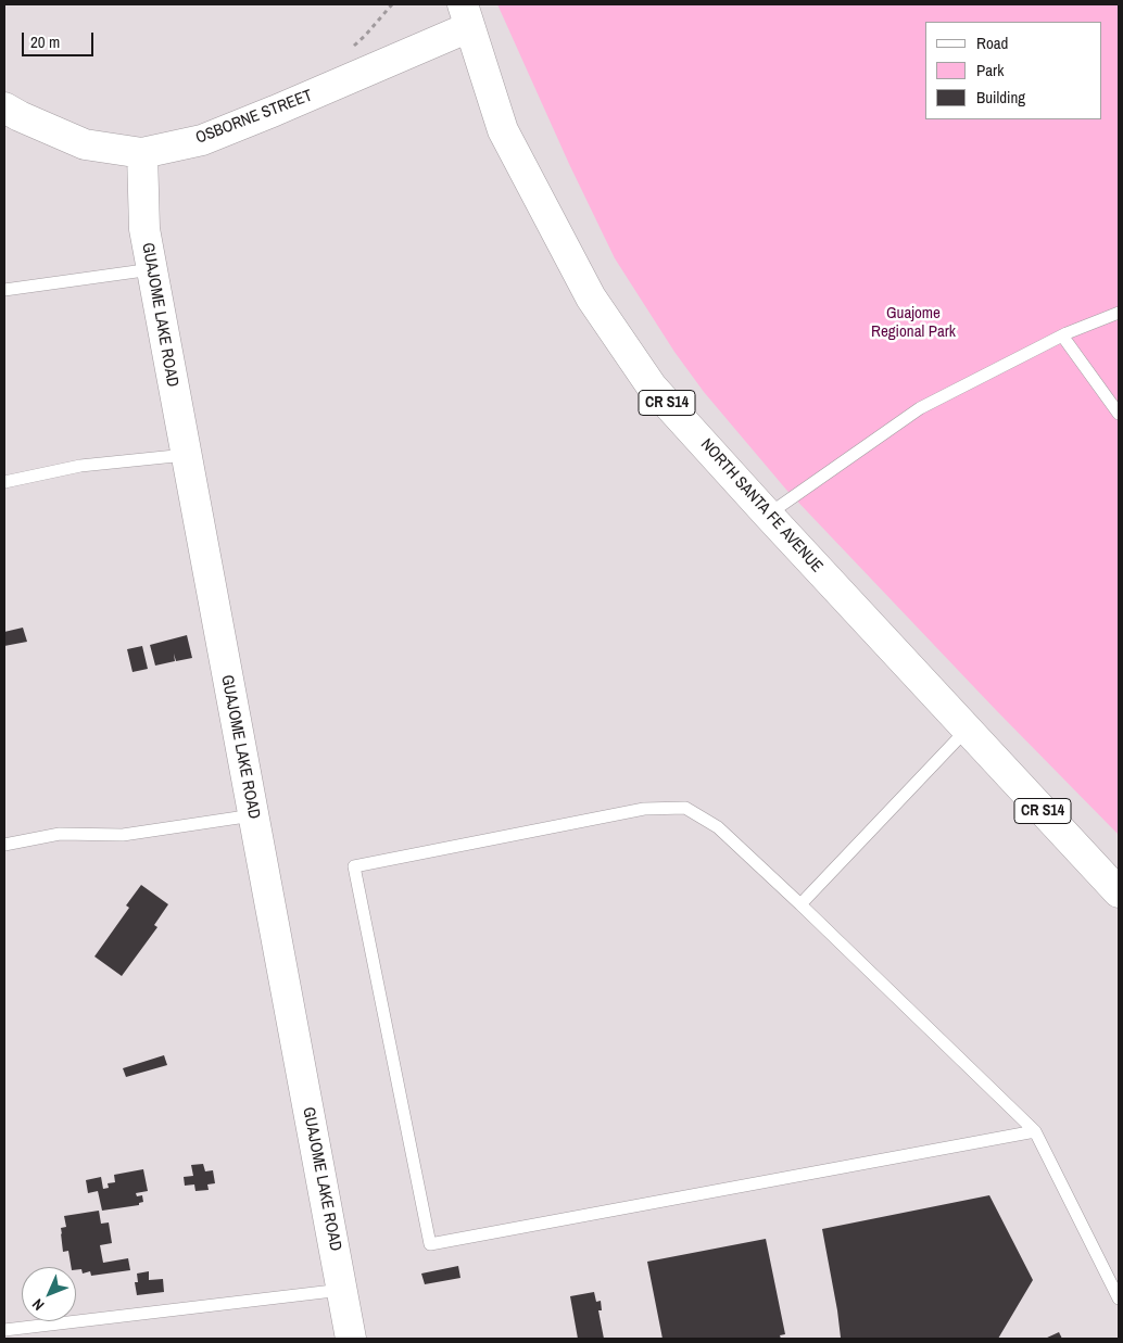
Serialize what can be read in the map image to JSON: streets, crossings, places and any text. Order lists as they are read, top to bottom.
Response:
{
  "streets": {
    "street": [
      "OSBORNE STREET",
      "GUAJOME LAKE ROAD",
      "CR S14",
      "NORTH SANTA FE AVENUE"
    ]
  },
  "crossings": [
    ["OSBORNE STREET", "GUAJOME LAKE ROAD"],
    ["OSBORNE STREET", "NORTH SANTA FE AVENUE"]
  ],
  "parks": ["Guajome Regional Park"],
  "legend": ["Road", "Park", "Building"],
  "scale_bar": "20 m",
  "north": "bottom left"
}
